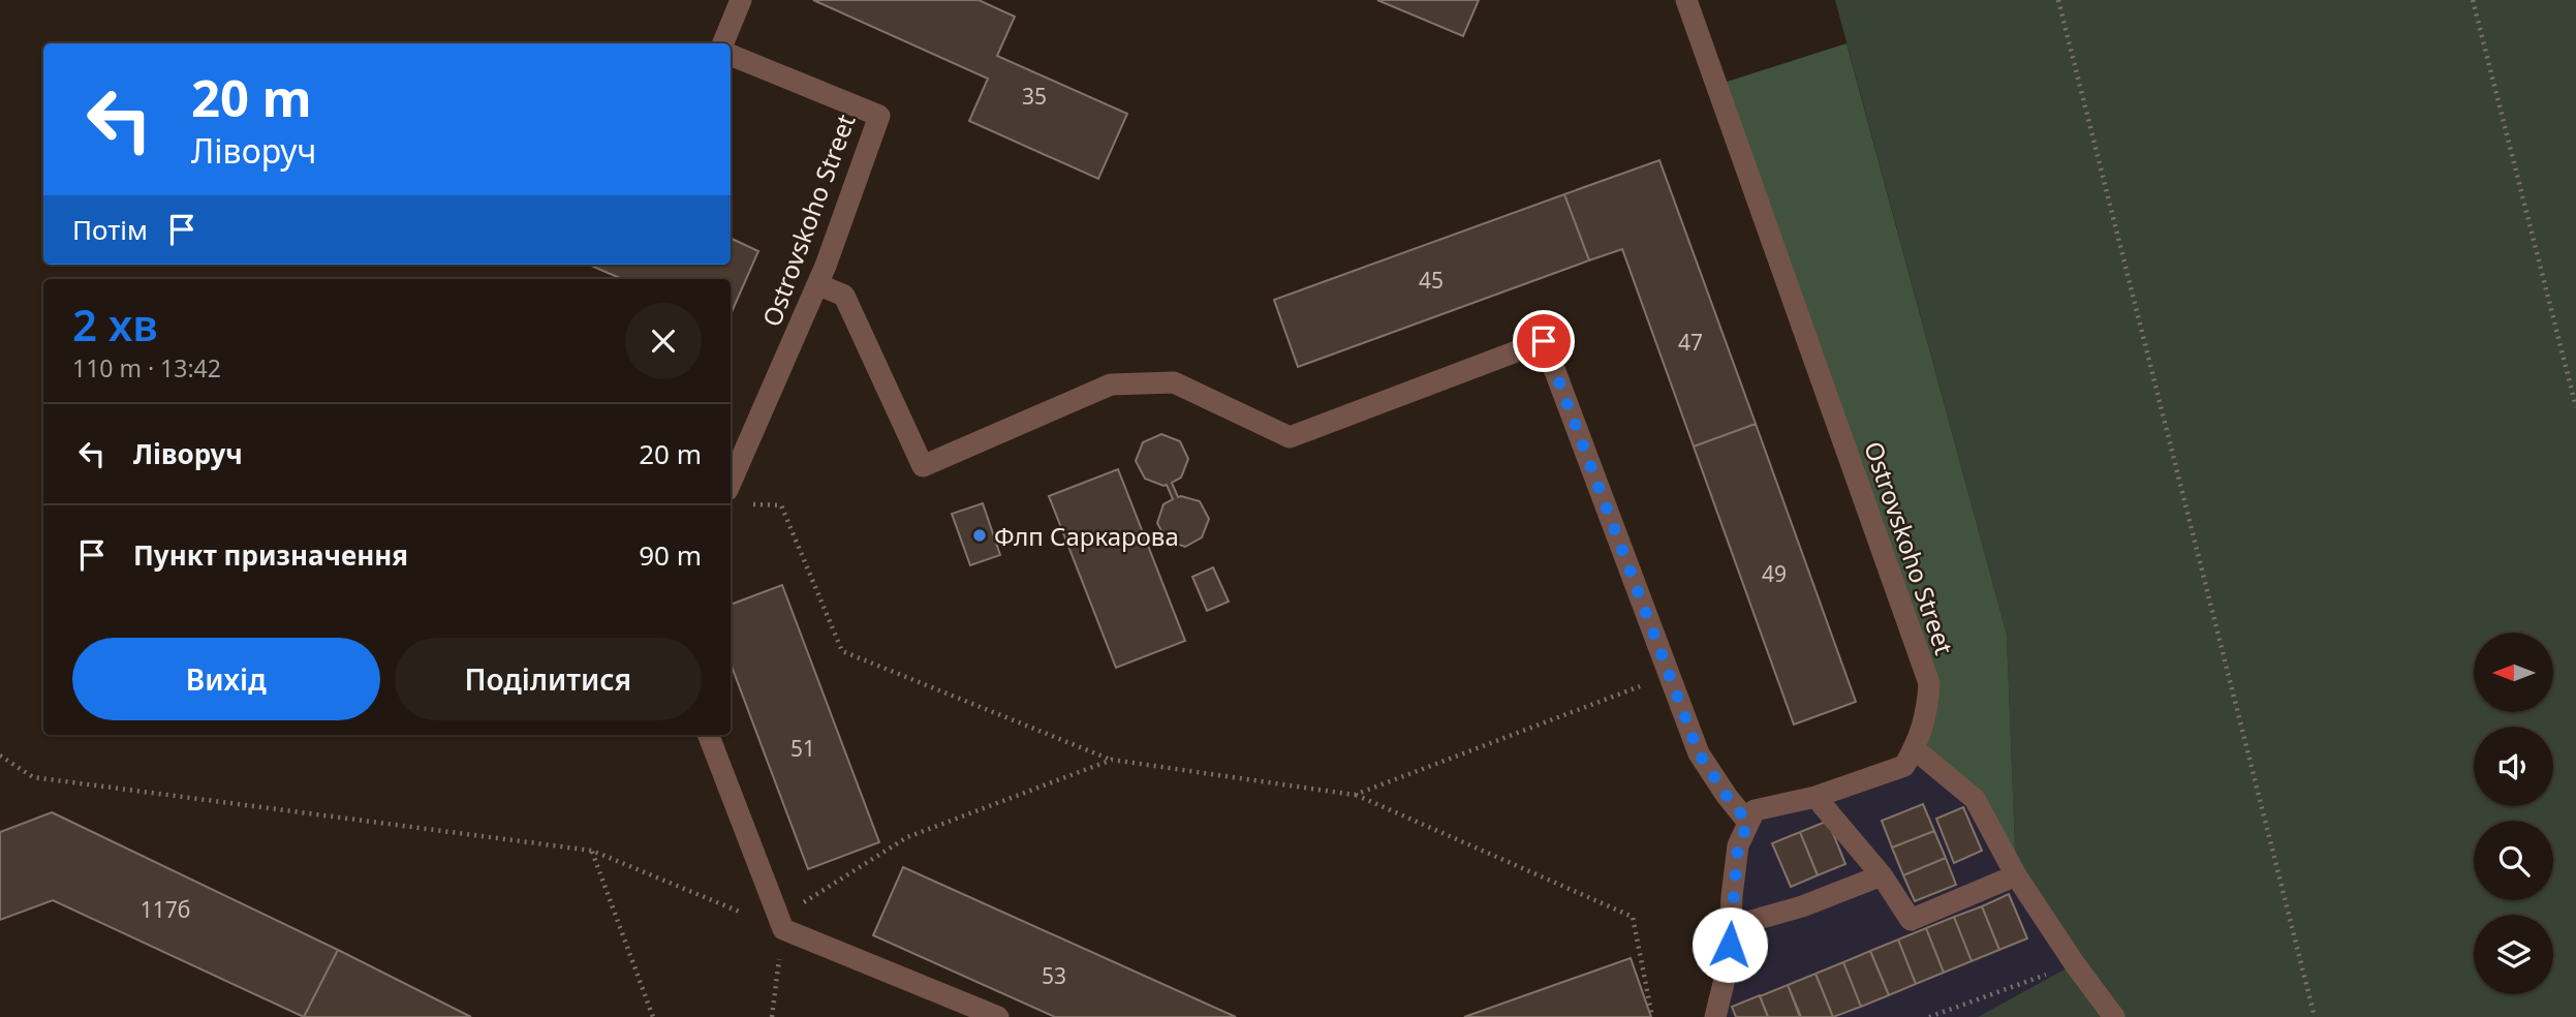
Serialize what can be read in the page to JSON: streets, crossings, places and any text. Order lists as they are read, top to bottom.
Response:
{
  "streets": {
    "street": ["Ostrovskoho Street"]
  },
  "places": ["Флп Саркарова"],
  "house_numbers": [
    "35",
    "45",
    "47",
    "49",
    "51",
    "117б",
    "53"
  ],
  "north": "left",
  "page": {
    "turn": ["20 m", "Ліворуч"],
    "then": "Потім",
    "heading": ["2 хв", "110 m · 13:42"],
    "list": [
      {
        "name": "Ліворуч",
        "value": "20 m"
      },
      {
        "name": "Пункт призначення",
        "value": "90 m"
      }
    ],
    "buttons": ["Вихід", "Поділитися"]
  }
}
